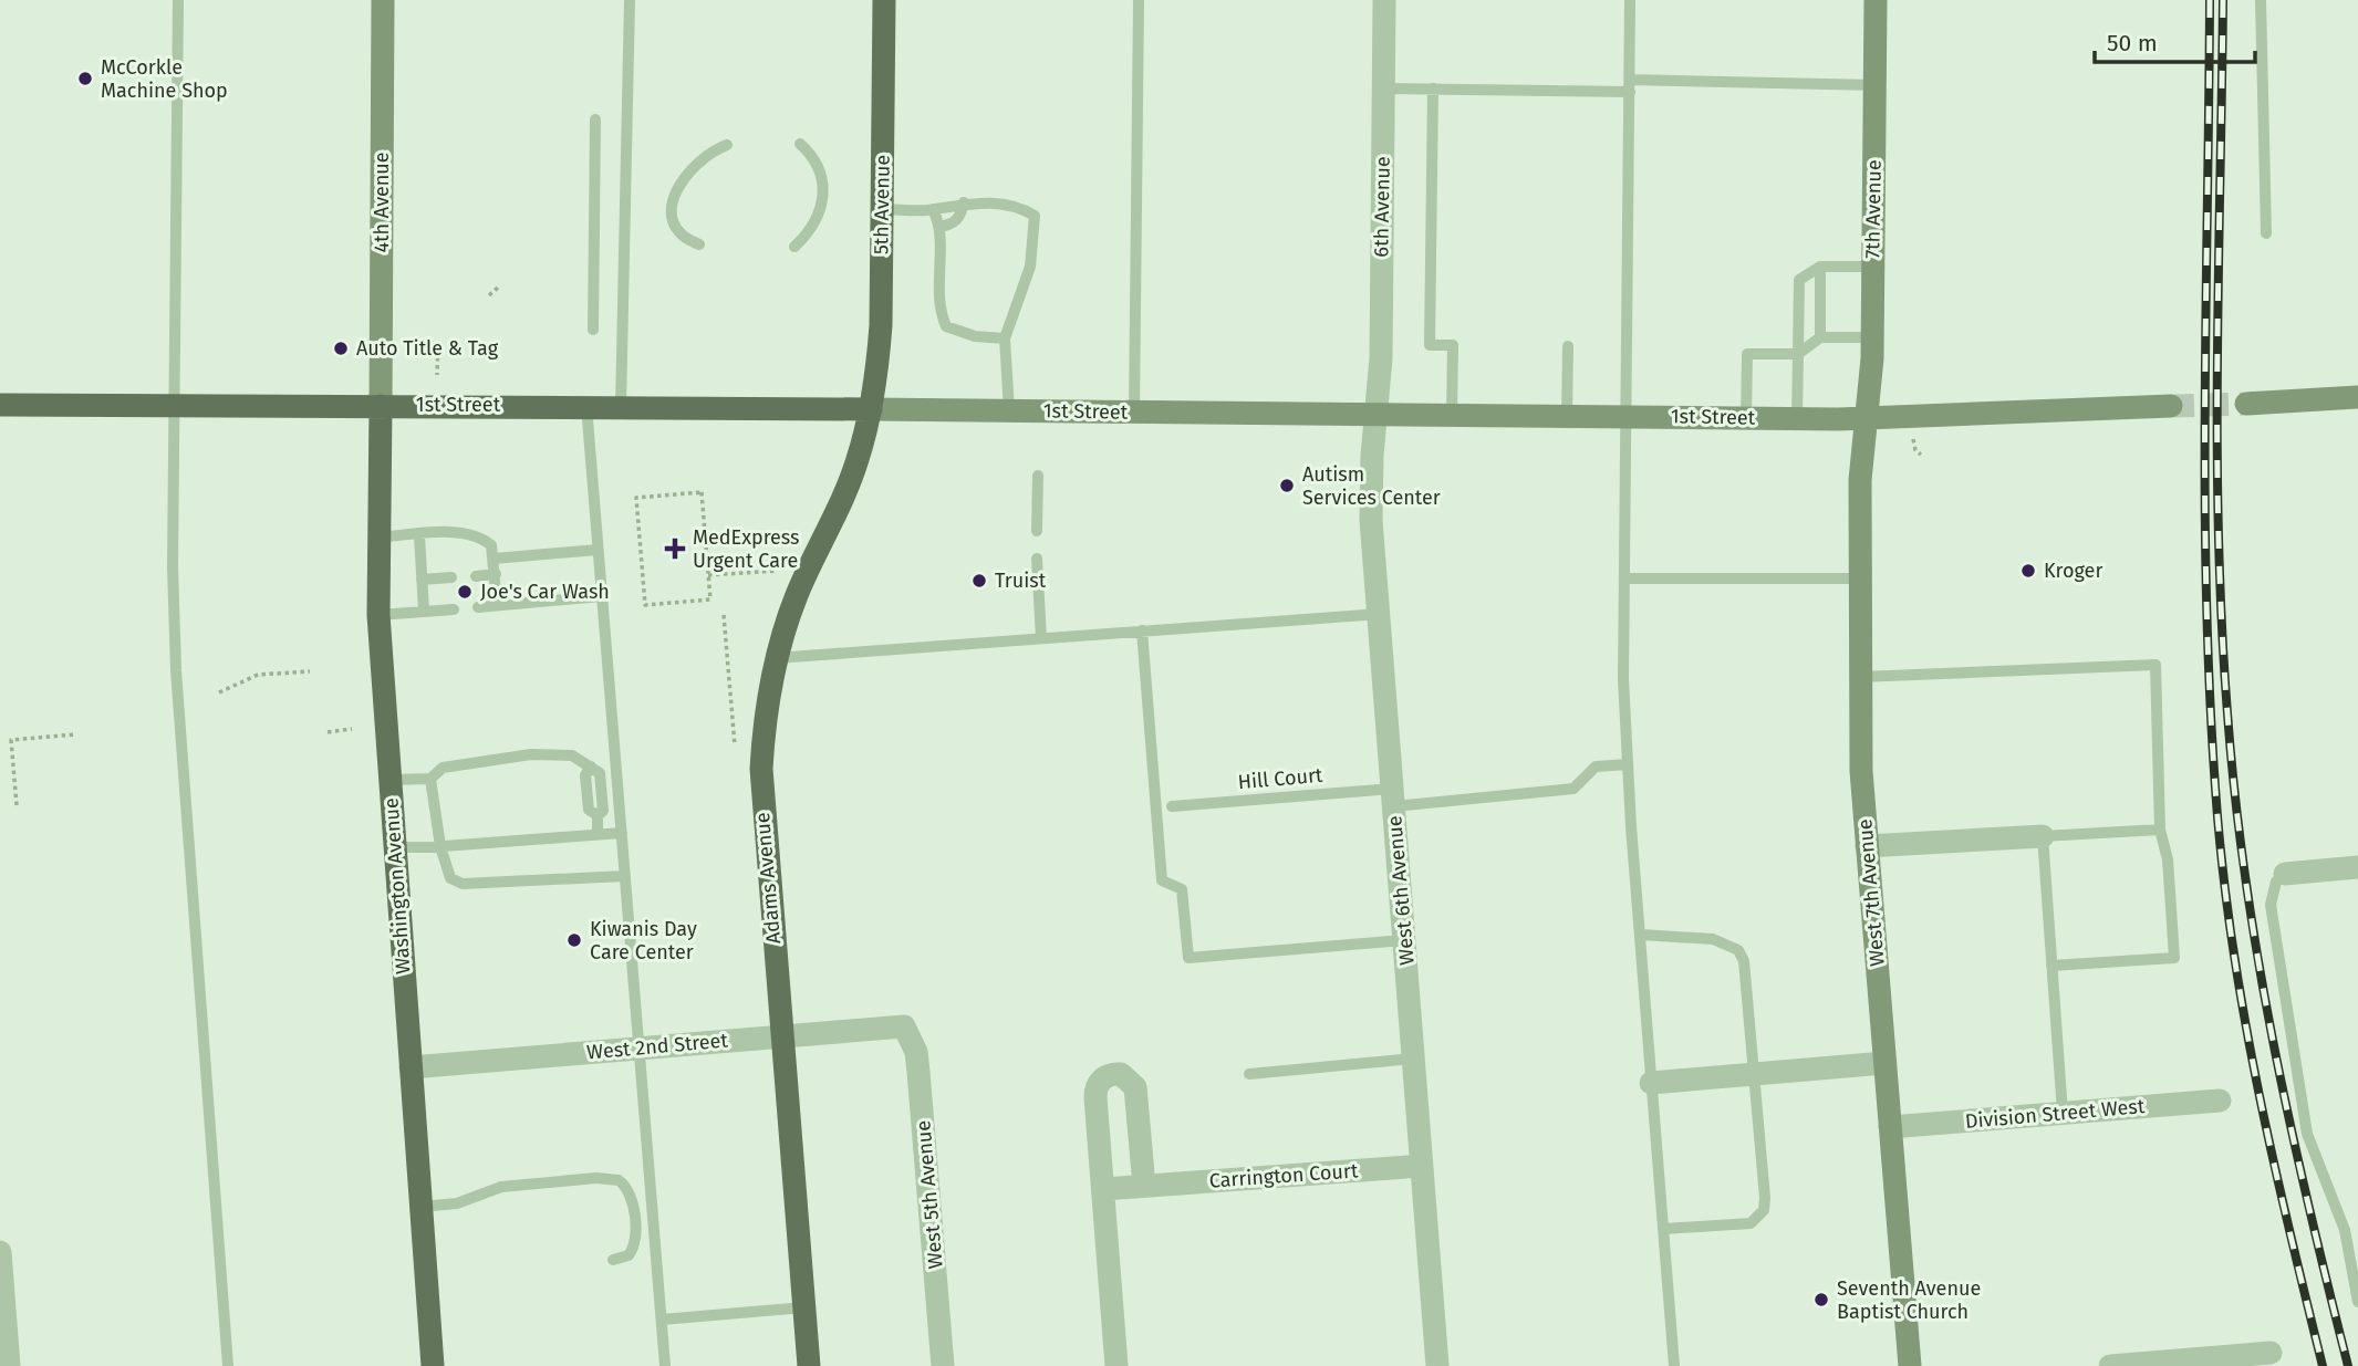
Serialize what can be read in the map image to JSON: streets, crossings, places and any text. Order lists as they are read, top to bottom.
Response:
{
  "streets": {
    "main road": [
      "5th Avenue",
      "1st Street",
      "Adams Avenue",
      "Washington Avenue"
    ],
    "street": [
      "4th Avenue",
      "6th Avenue",
      "7th Avenue",
      "West 6th Avenue",
      "West 7th Avenue",
      "West 2nd Street",
      "Division Street West",
      "Carrington Court",
      "West 5th Avenue"
    ],
    "lane": ["Hill Court"]
  },
  "crossings": [
    ["4th Avenue", "1st Street"],
    ["4th Avenue", "Washington Avenue"],
    ["5th Avenue", "1st Street"],
    ["5th Avenue", "Adams Avenue"],
    ["6th Avenue", "1st Street"],
    ["6th Avenue", "West 6th Avenue"],
    ["7th Avenue", "1st Street"],
    ["7th Avenue", "West 7th Avenue"],
    ["1st Street", "Adams Avenue"],
    ["1st Street", "Washington Avenue"],
    ["1st Street", "West 6th Avenue"],
    ["1st Street", "West 7th Avenue"],
    ["Hill Court", "West 6th Avenue"],
    ["Adams Avenue", "West 2nd Street"],
    ["Washington Avenue", "West 2nd Street"],
    ["West 6th Avenue", "Carrington Court"],
    ["West 7th Avenue", "Division Street West"],
    ["West 2nd Street", "West 5th Avenue"]
  ],
  "places": {
    "other": [
      "McCorkle Machine Shop",
      "Auto Title & Tag",
      "Autism Services Center",
      "Kroger",
      "Truist",
      "Joe's Car Wash",
      "Kiwanis Day Care Center",
      "Seventh Avenue Baptist Church"
    ],
    "health": ["MedExpress Urgent Care"]
  },
  "scale_bar": "50 m"
}
